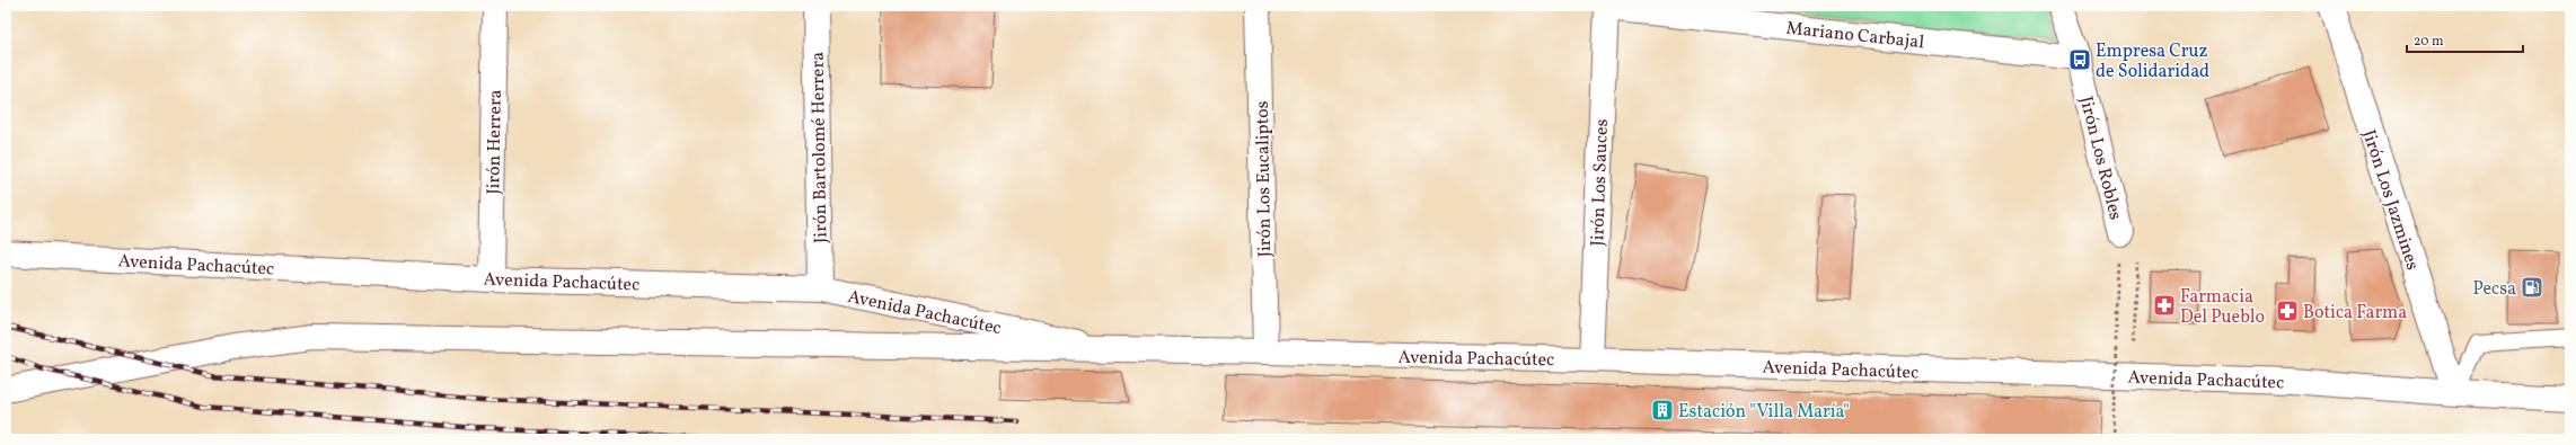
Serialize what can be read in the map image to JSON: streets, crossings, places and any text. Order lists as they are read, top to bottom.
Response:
{
  "streets": {
    "street": [
      "Mariano Carbajal",
      "Jirón Herrera",
      "Jirón Bartolomé Herrera",
      "Jirón Los Robles",
      "Jirón Los Eucaliptos",
      "Jirón Los Sauces",
      "Jirón Los Jazmines",
      "Avenida Pachacútec"
    ]
  },
  "crossings": [
    ["Mariano Carbajal", "Jirón Los Robles"],
    ["Mariano Carbajal", "Jirón Los Sauces"],
    ["Jirón Herrera", "Avenida Pachacútec"],
    ["Jirón Bartolomé Herrera", "Avenida Pachacútec"],
    ["Jirón Los Eucaliptos", "Avenida Pachacútec"],
    ["Jirón Los Sauces", "Avenida Pachacútec"],
    ["Jirón Los Jazmines", "Avenida Pachacútec"]
  ],
  "places": {
    "bus stop": ["Empresa Cruz de Solidaridad"],
    "fuel station": ["Pecsa"],
    "pharmacy": ["Farmacia Del Pueblo", "Botica Farma"],
    "building": ["Estación \"Villa María\""]
  },
  "scale_bar": "20 m"
}
